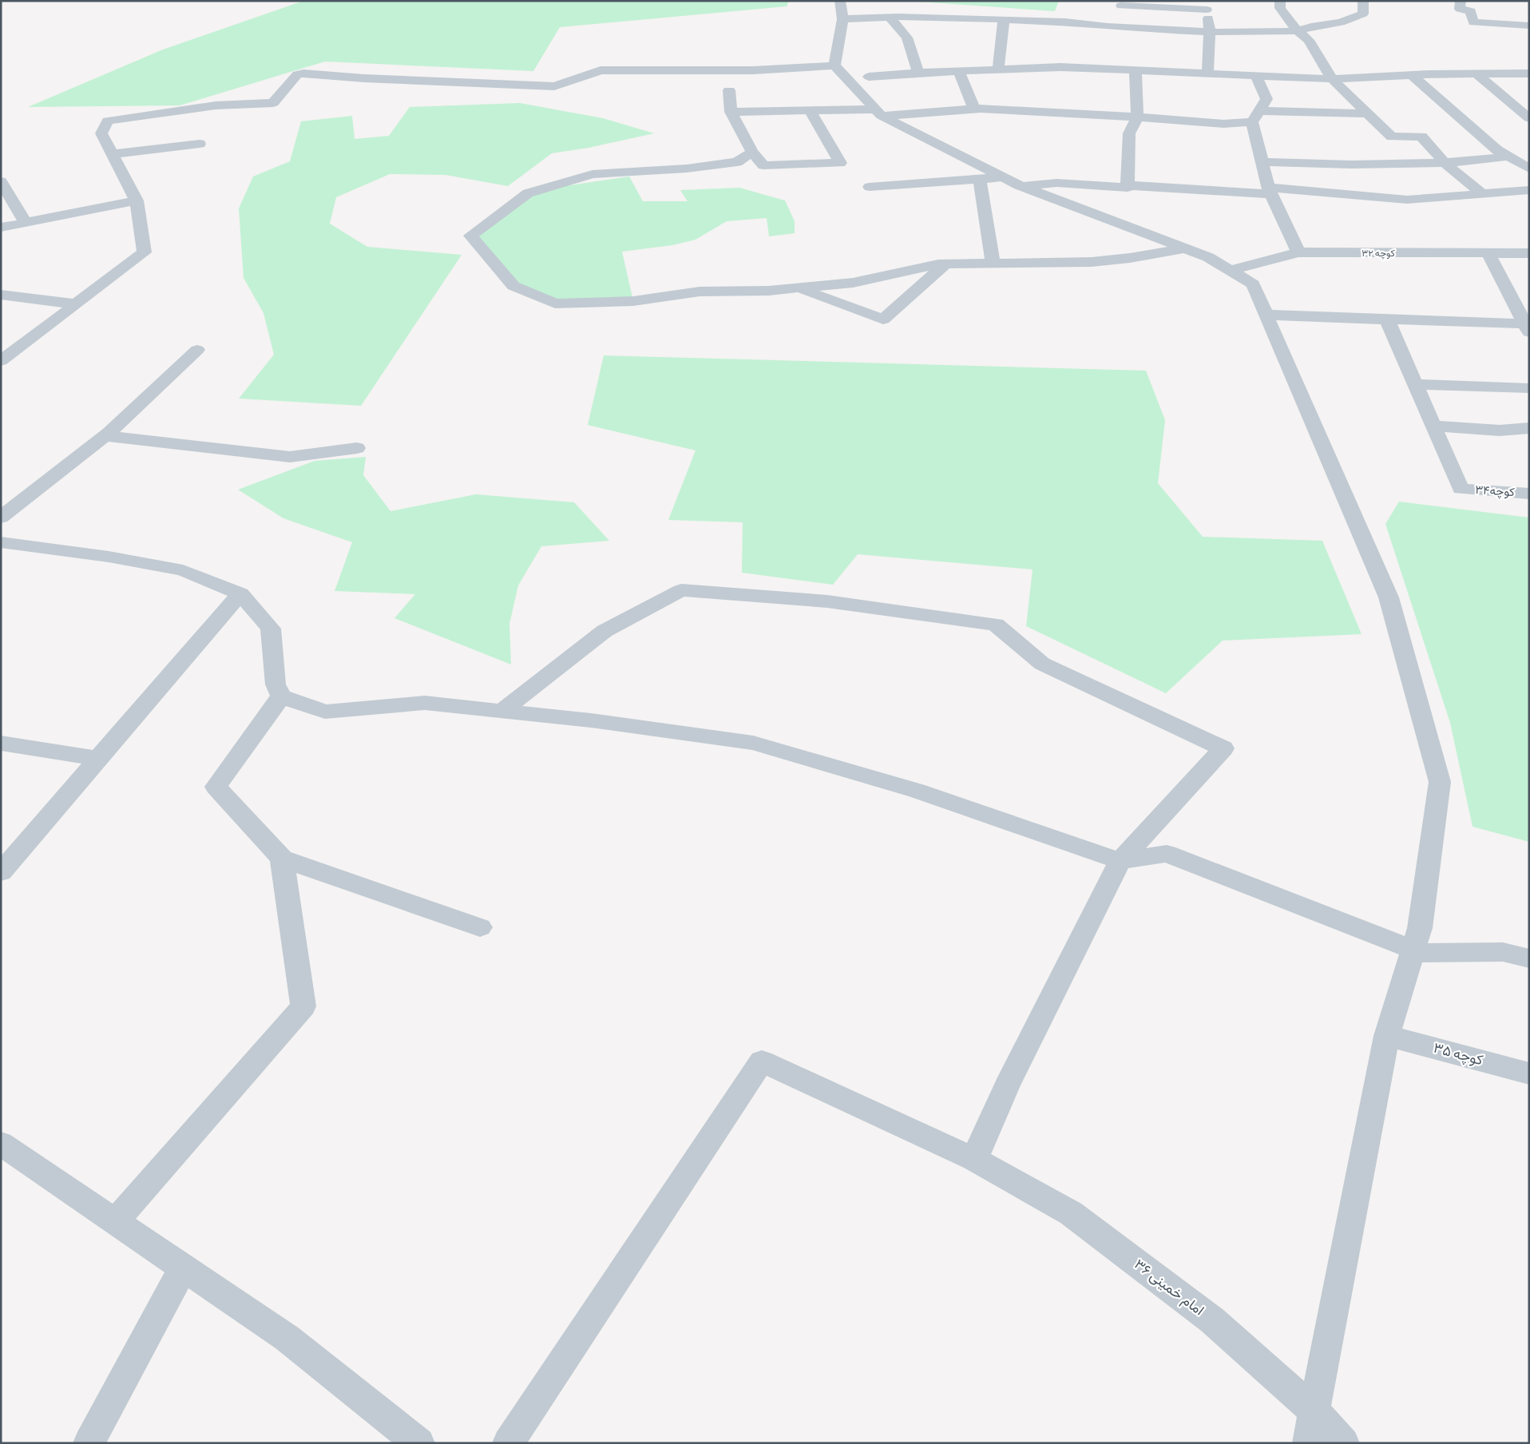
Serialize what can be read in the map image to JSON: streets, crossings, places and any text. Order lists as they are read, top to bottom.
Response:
{
  "streets": {
    "street": [
      "کوچه ۳۲",
      "کوچه۳۴",
      "کوچه ۳۵",
      "۳۶ امام خمینی"
    ]
  }
}
